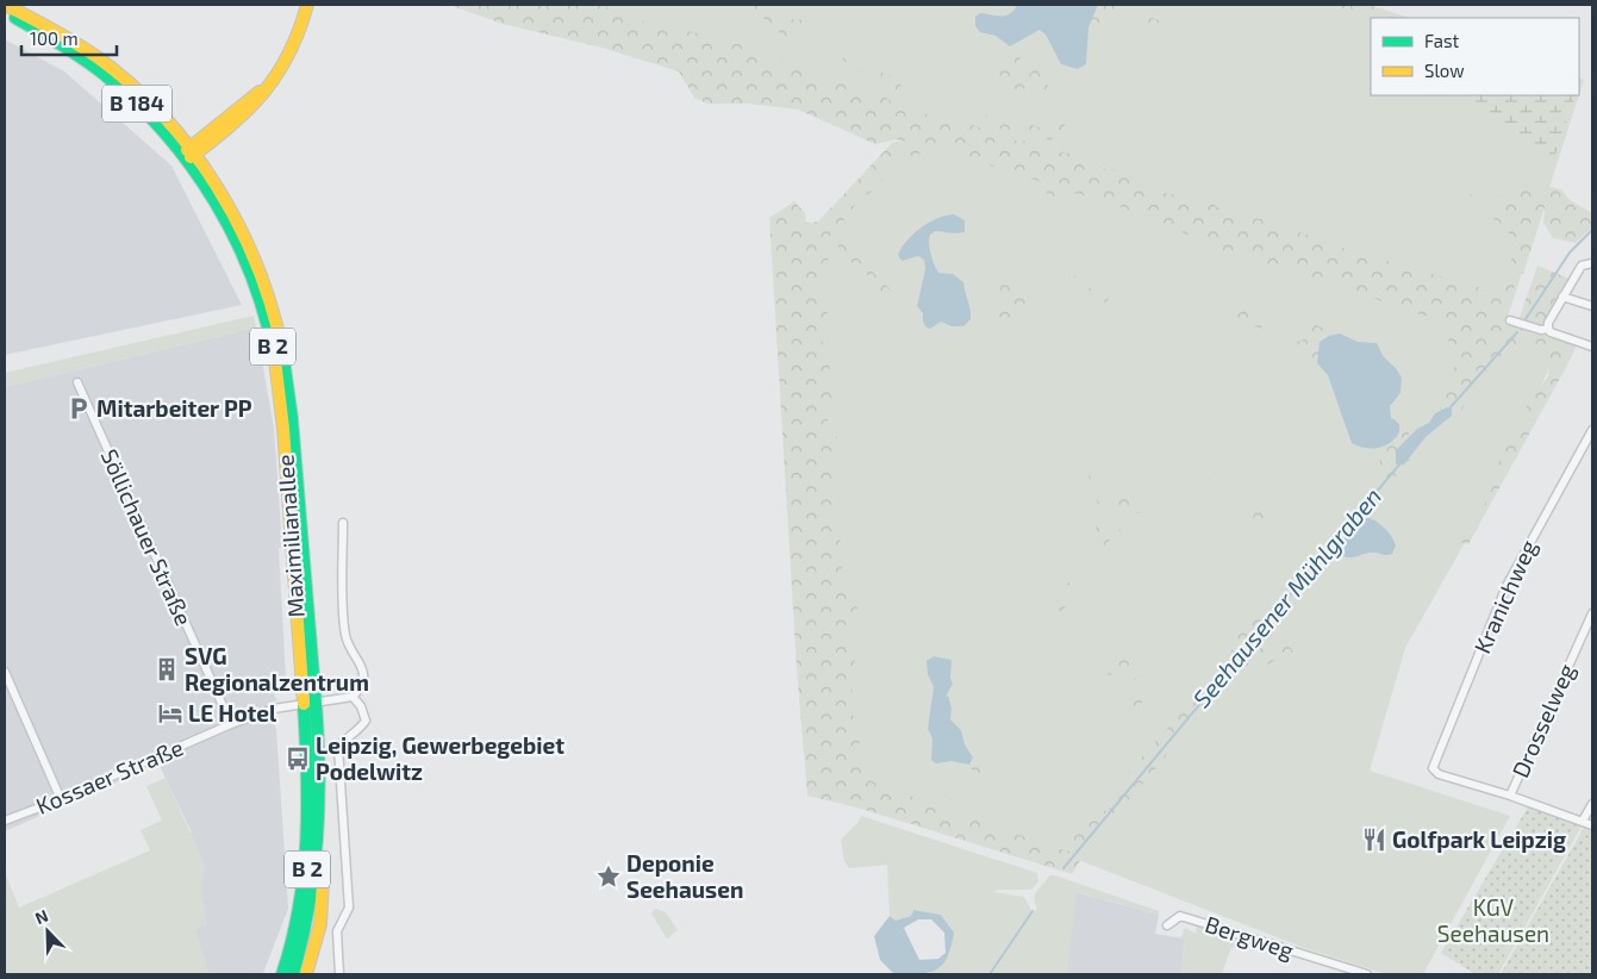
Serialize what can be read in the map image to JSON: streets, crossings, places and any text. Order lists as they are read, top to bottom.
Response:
{
  "streets": {
    "main road": ["B 184", "B 2", "Maximilianallee"],
    "street": [
      "Söllichauer Straße",
      "Kranichweg",
      "Drosselweg",
      "Kossaer Straße",
      "Bergweg"
    ]
  },
  "crossings": [
    ["B 184", "Maximilianallee"],
    ["Maximilianallee", "Kossaer Straße"],
    ["Söllichauer Straße", "Kossaer Straße"],
    ["Kranichweg", "Drosselweg"]
  ],
  "water": ["Seehausener Mühlgraben"],
  "parks": ["KGV Seehausen"],
  "places": {
    "parking": ["Mitarbeiter PP"],
    "building": ["SVG Regionalzentrum"],
    "hotel": ["LE Hotel"],
    "bus stop": ["Leipzig, Gewerbegebiet Podelwitz"],
    "restaurant": ["Golfpark Leipzig"],
    "place": ["Deponie Seehausen"]
  },
  "legend": ["Fast", "Slow"],
  "scale_bar": "100 m",
  "north": "top left"
}
